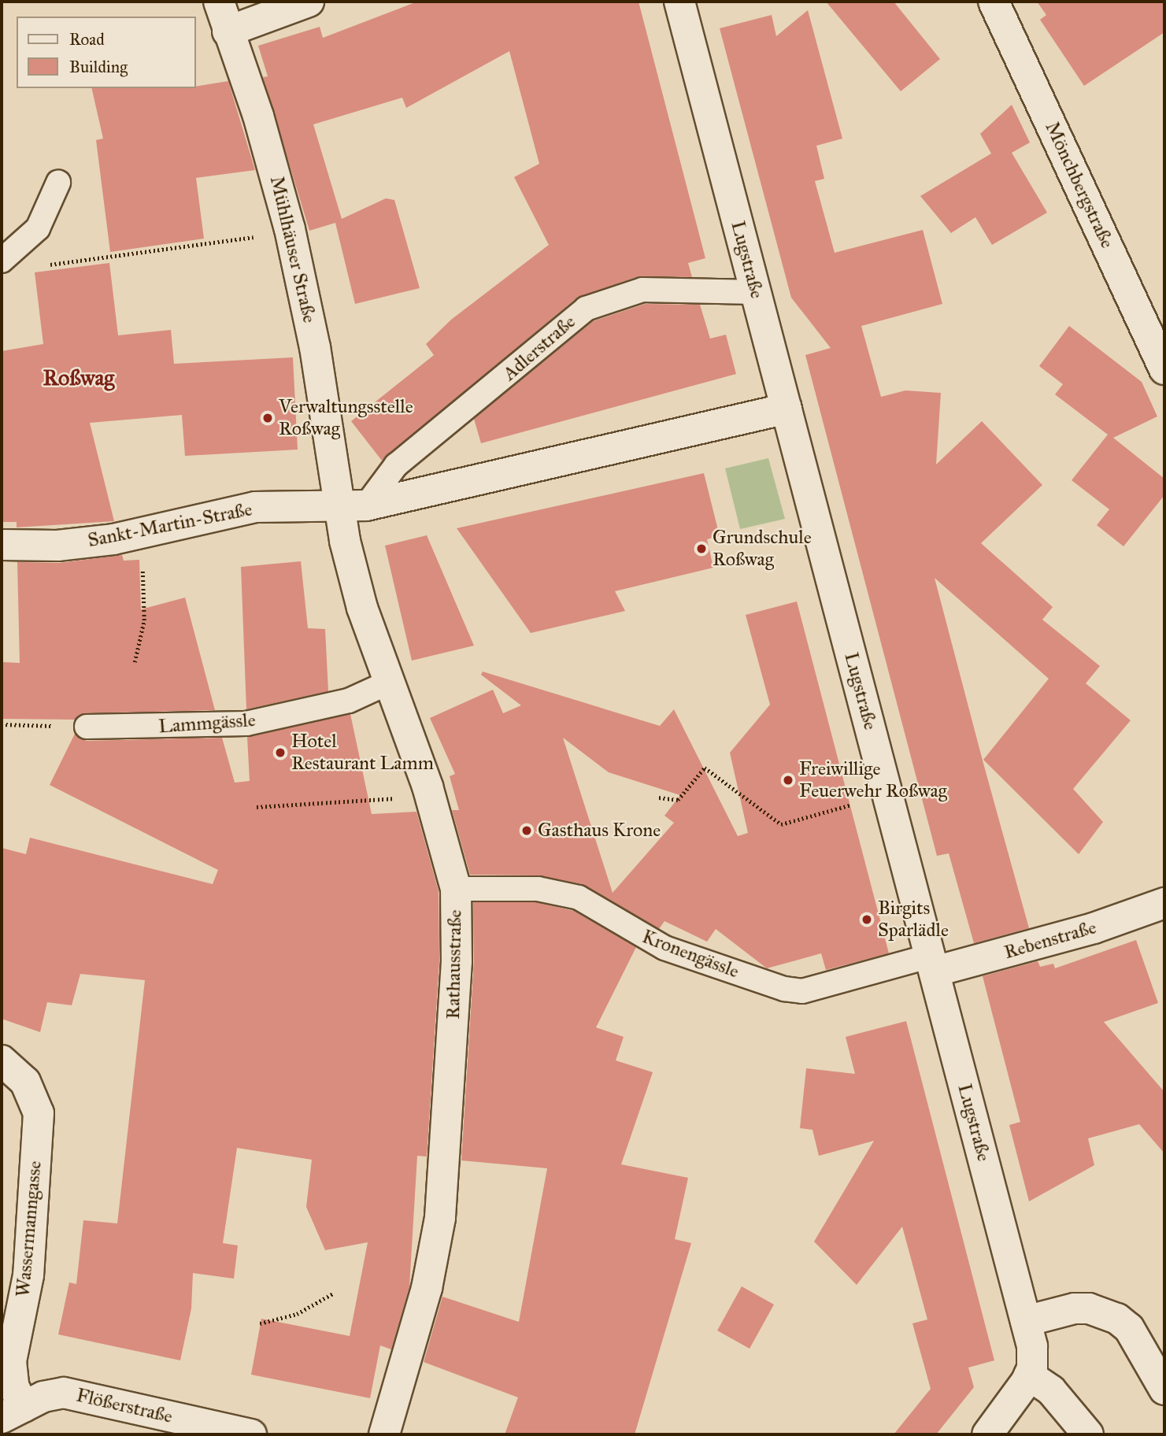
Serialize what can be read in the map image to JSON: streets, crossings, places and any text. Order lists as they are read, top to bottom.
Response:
{
  "streets": {
    "street": [
      "Mönchbergstraße",
      "Mühlhäuser Straße",
      "Lugstraße",
      "Sankt-Martin-Straße",
      "Rebenstraße",
      "Rathausstraße",
      "Wassermanngasse",
      "Flößerstraße"
    ],
    "lane": ["Adlerstraße", "Lammgässle", "Kronengässle"]
  },
  "crossings": [
    ["Mühlhäuser Straße", "Adlerstraße"],
    ["Mühlhäuser Straße", "Sankt-Martin-Straße"],
    ["Mühlhäuser Straße", "Rathausstraße"],
    ["Lugstraße", "Adlerstraße"],
    ["Lugstraße", "Rebenstraße"],
    ["Lugstraße", "Kronengässle"],
    ["Adlerstraße", "Sankt-Martin-Straße"],
    ["Adlerstraße", "Rathausstraße"],
    ["Sankt-Martin-Straße", "Rathausstraße"],
    ["Lammgässle", "Rathausstraße"],
    ["Rebenstraße", "Kronengässle"],
    ["Kronengässle", "Rathausstraße"],
    ["Wassermanngasse", "Flößerstraße"]
  ],
  "districts": ["Roßwag"],
  "places": [
    "Verwaltungsstelle Roßwag",
    "Grundschule Roßwag",
    "Hotel Restaurant Lamm",
    "Freiwillige Feuerwehr Roßwag",
    "Gasthaus Krone",
    "Birgits Sparlädle"
  ],
  "legend": ["Road", "Building"]
}
